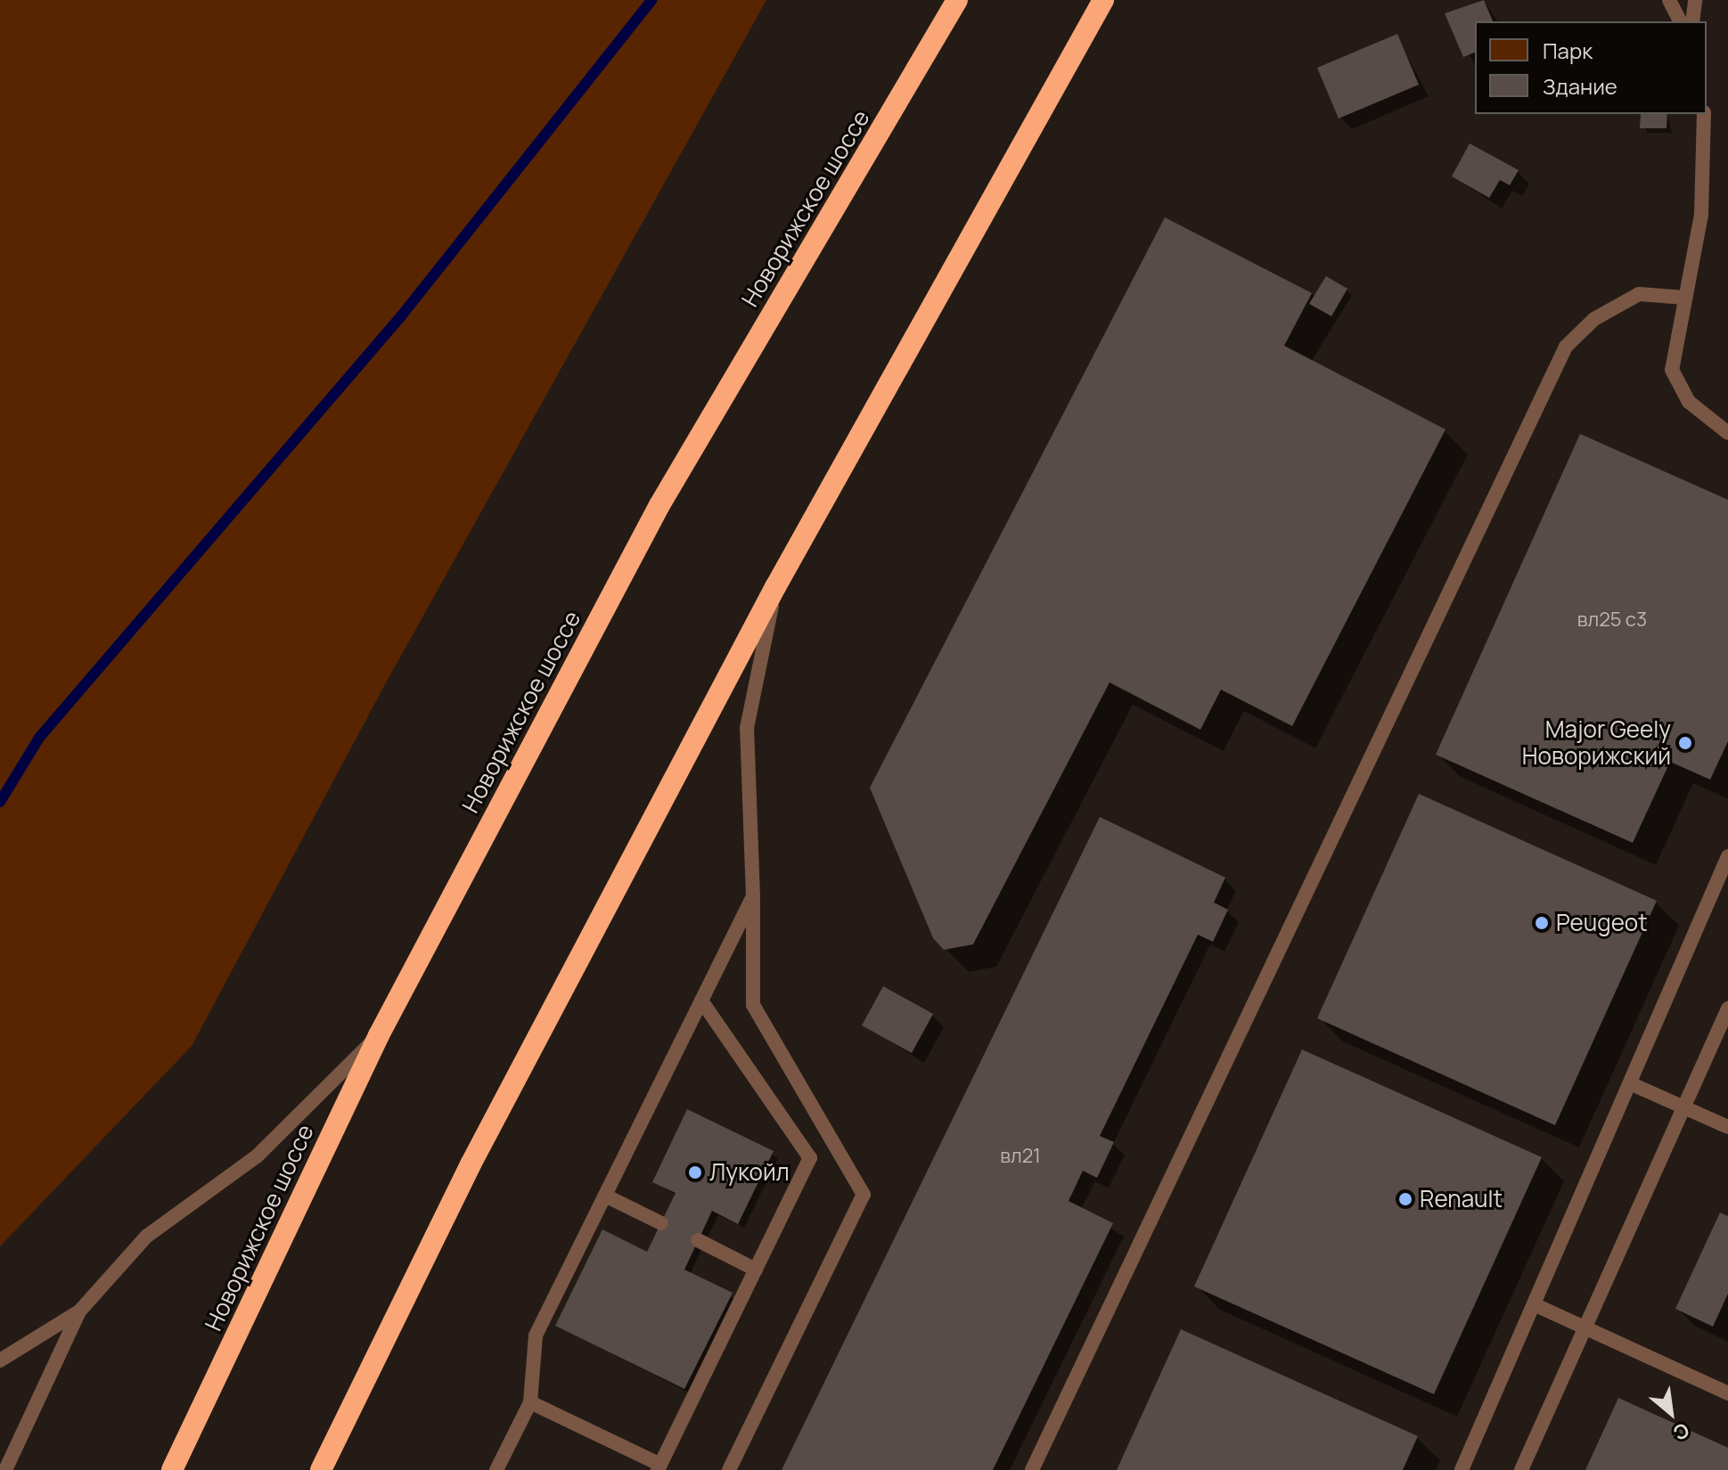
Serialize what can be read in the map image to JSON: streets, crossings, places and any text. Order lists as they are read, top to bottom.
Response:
{
  "streets": {
    "highway": ["Новорижское шоссе"]
  },
  "places": [
    "Major Geely Новорижский",
    "Peugeot",
    "Лукойл",
    "Renault"
  ],
  "house_numbers": ["вл25 с3", "вл21"],
  "legend": ["Парк", "Здание"],
  "north": "bottom right"
}
